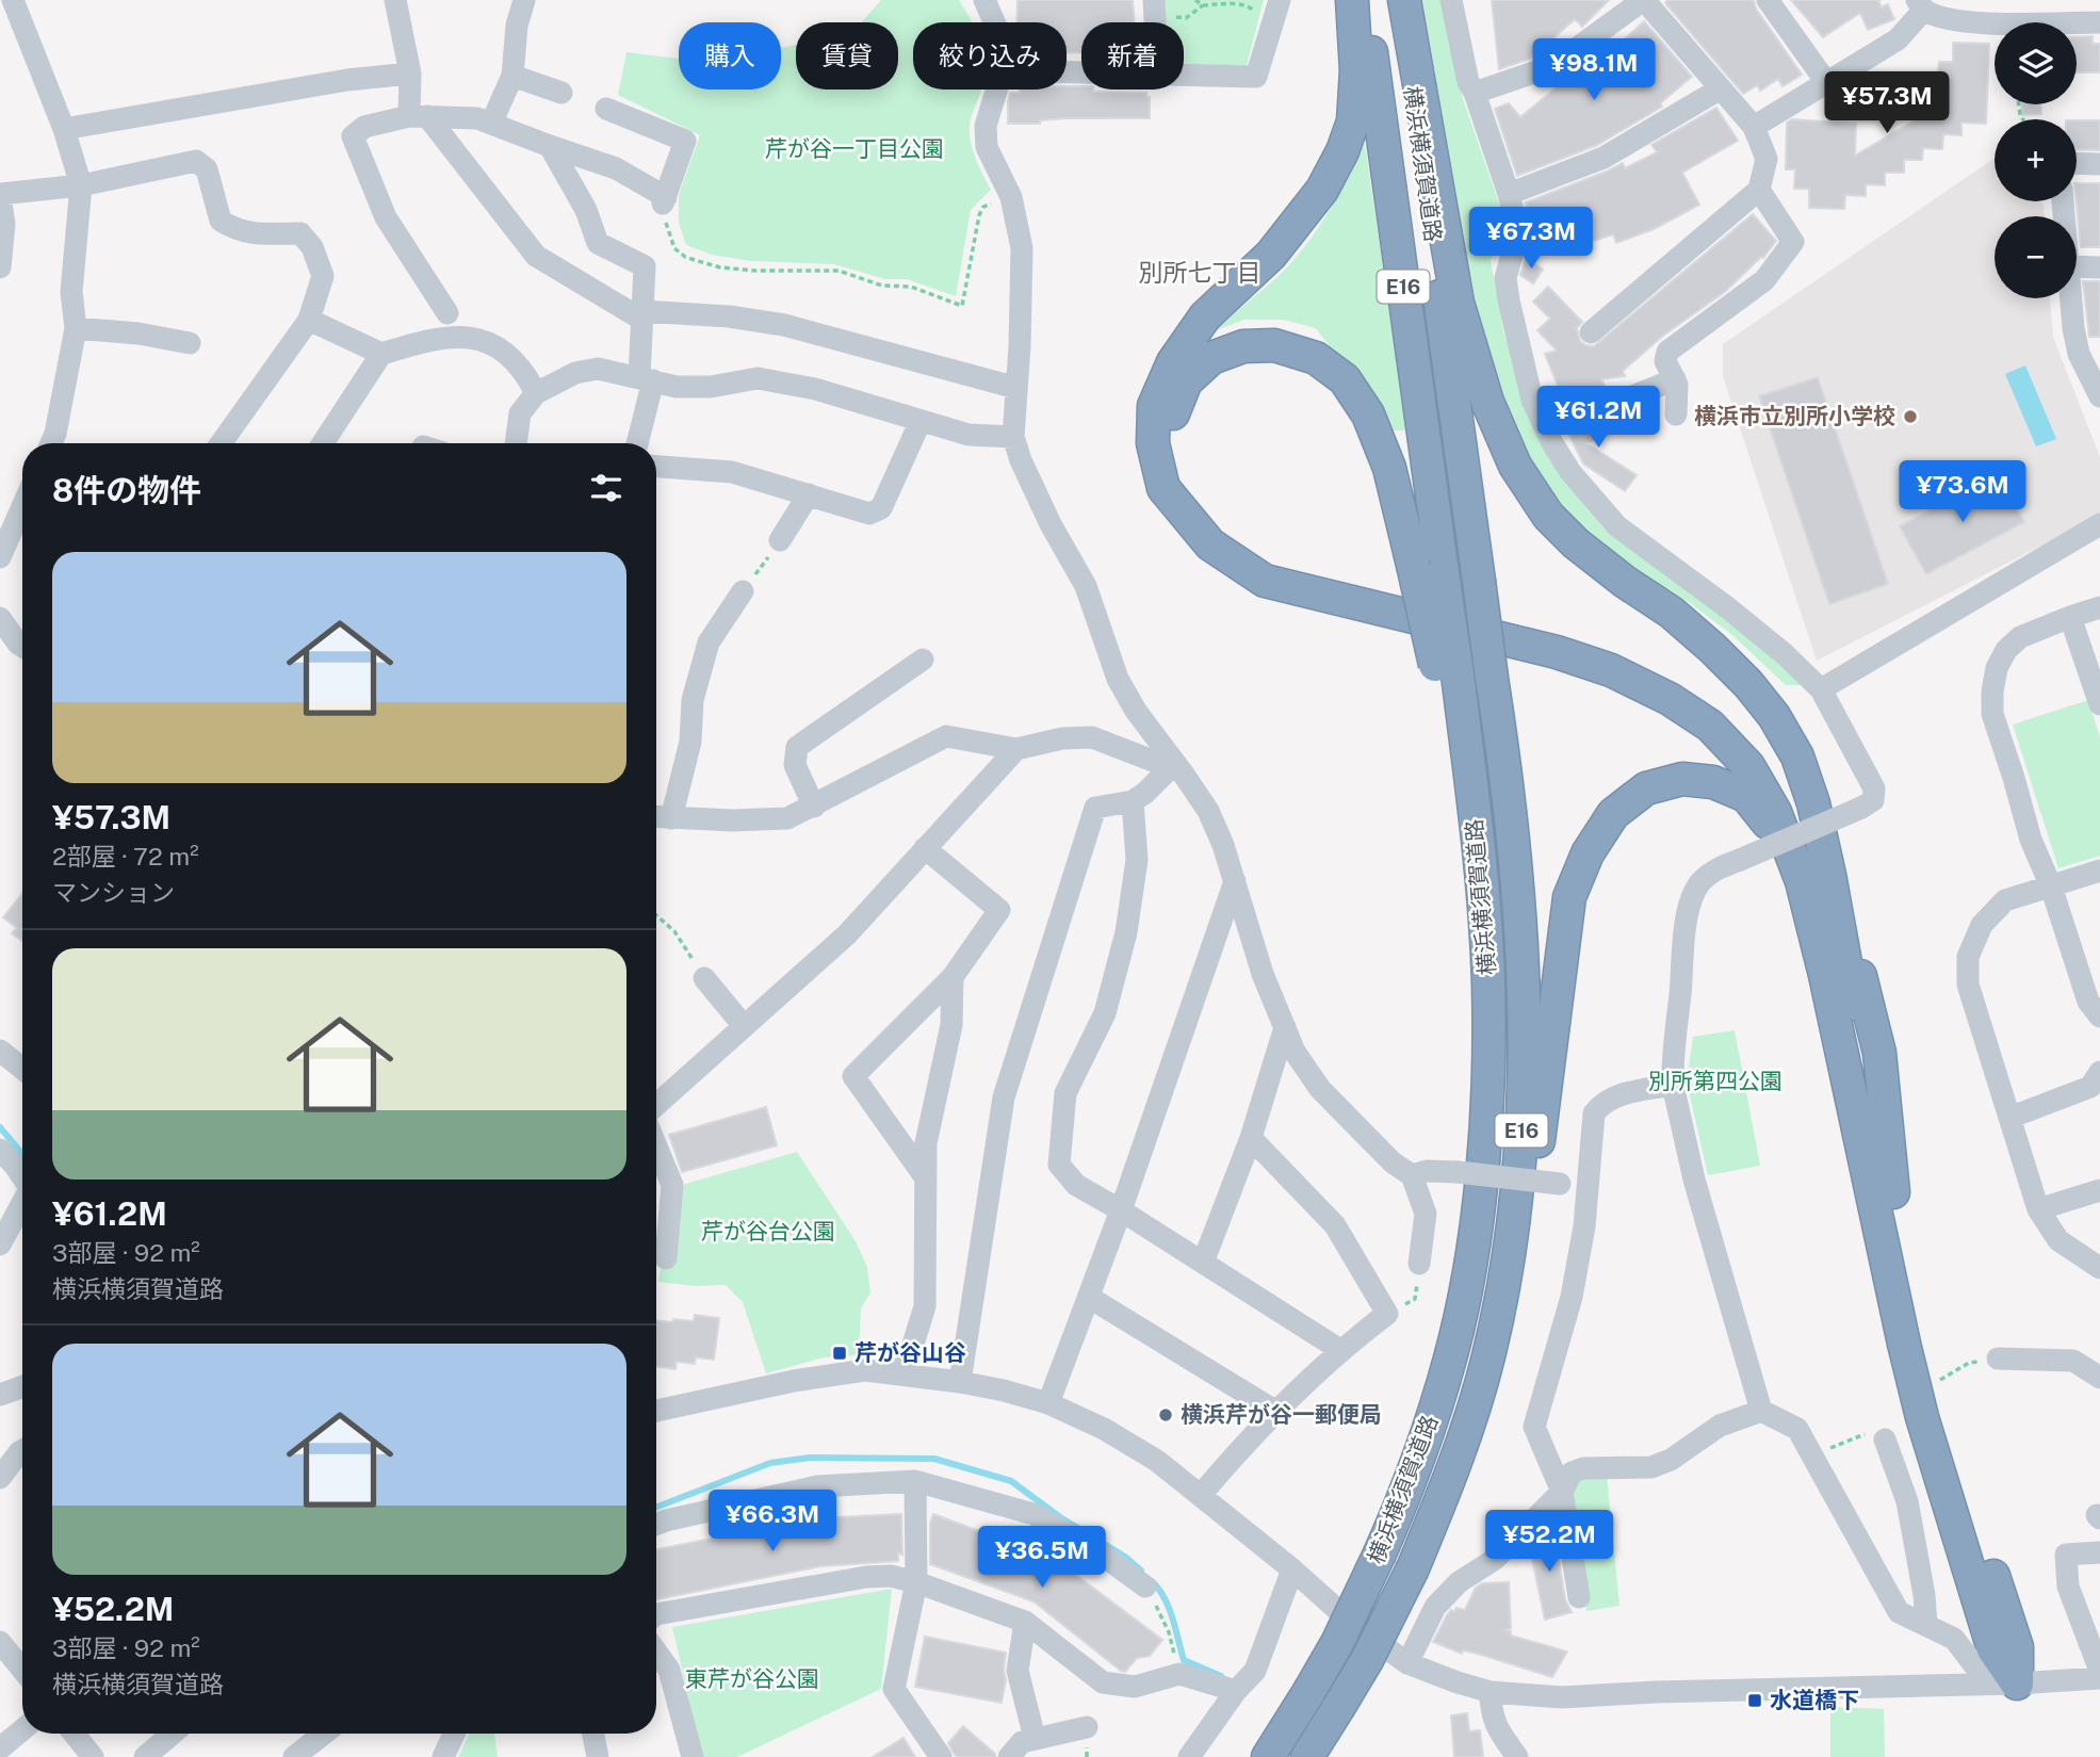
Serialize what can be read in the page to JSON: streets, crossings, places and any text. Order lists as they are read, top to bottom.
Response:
{
  "streets": {
    "highway": ["横浜横須賀道路", "E16"]
  },
  "districts": ["別所七丁目"],
  "parks": [
    "芹が谷一丁目公園",
    "別所第四公園",
    "芹が谷台公園",
    "東芹が谷公園"
  ],
  "places": {
    "other": ["横浜市立別所小学校", "横浜芹が谷一郵便局"],
    "transit": ["芹が谷山谷", "水道橋下"]
  },
  "page": {
    "map_buttons": ["+", "−"],
    "chip": [
      "購入",
      "賃貸",
      "絞り込み",
      "新着"
    ],
    "price": [
      "¥98.1M",
      "¥57.3M",
      "¥67.3M",
      "¥61.2M",
      "¥73.6M",
      "¥66.3M",
      "¥52.2M",
      "¥36.5M"
    ],
    "heading": "8件の物件",
    "list": [
      {
        "name": "¥57.3M",
        "note": "2部屋 · 72 m² · マンション"
      },
      {
        "name": "¥61.2M",
        "note": "3部屋 · 92 m² · 横浜横須賀道路"
      },
      {
        "name": "¥52.2M",
        "note": "3部屋 · 92 m² · 横浜横須賀道路"
      }
    ]
  }
}
